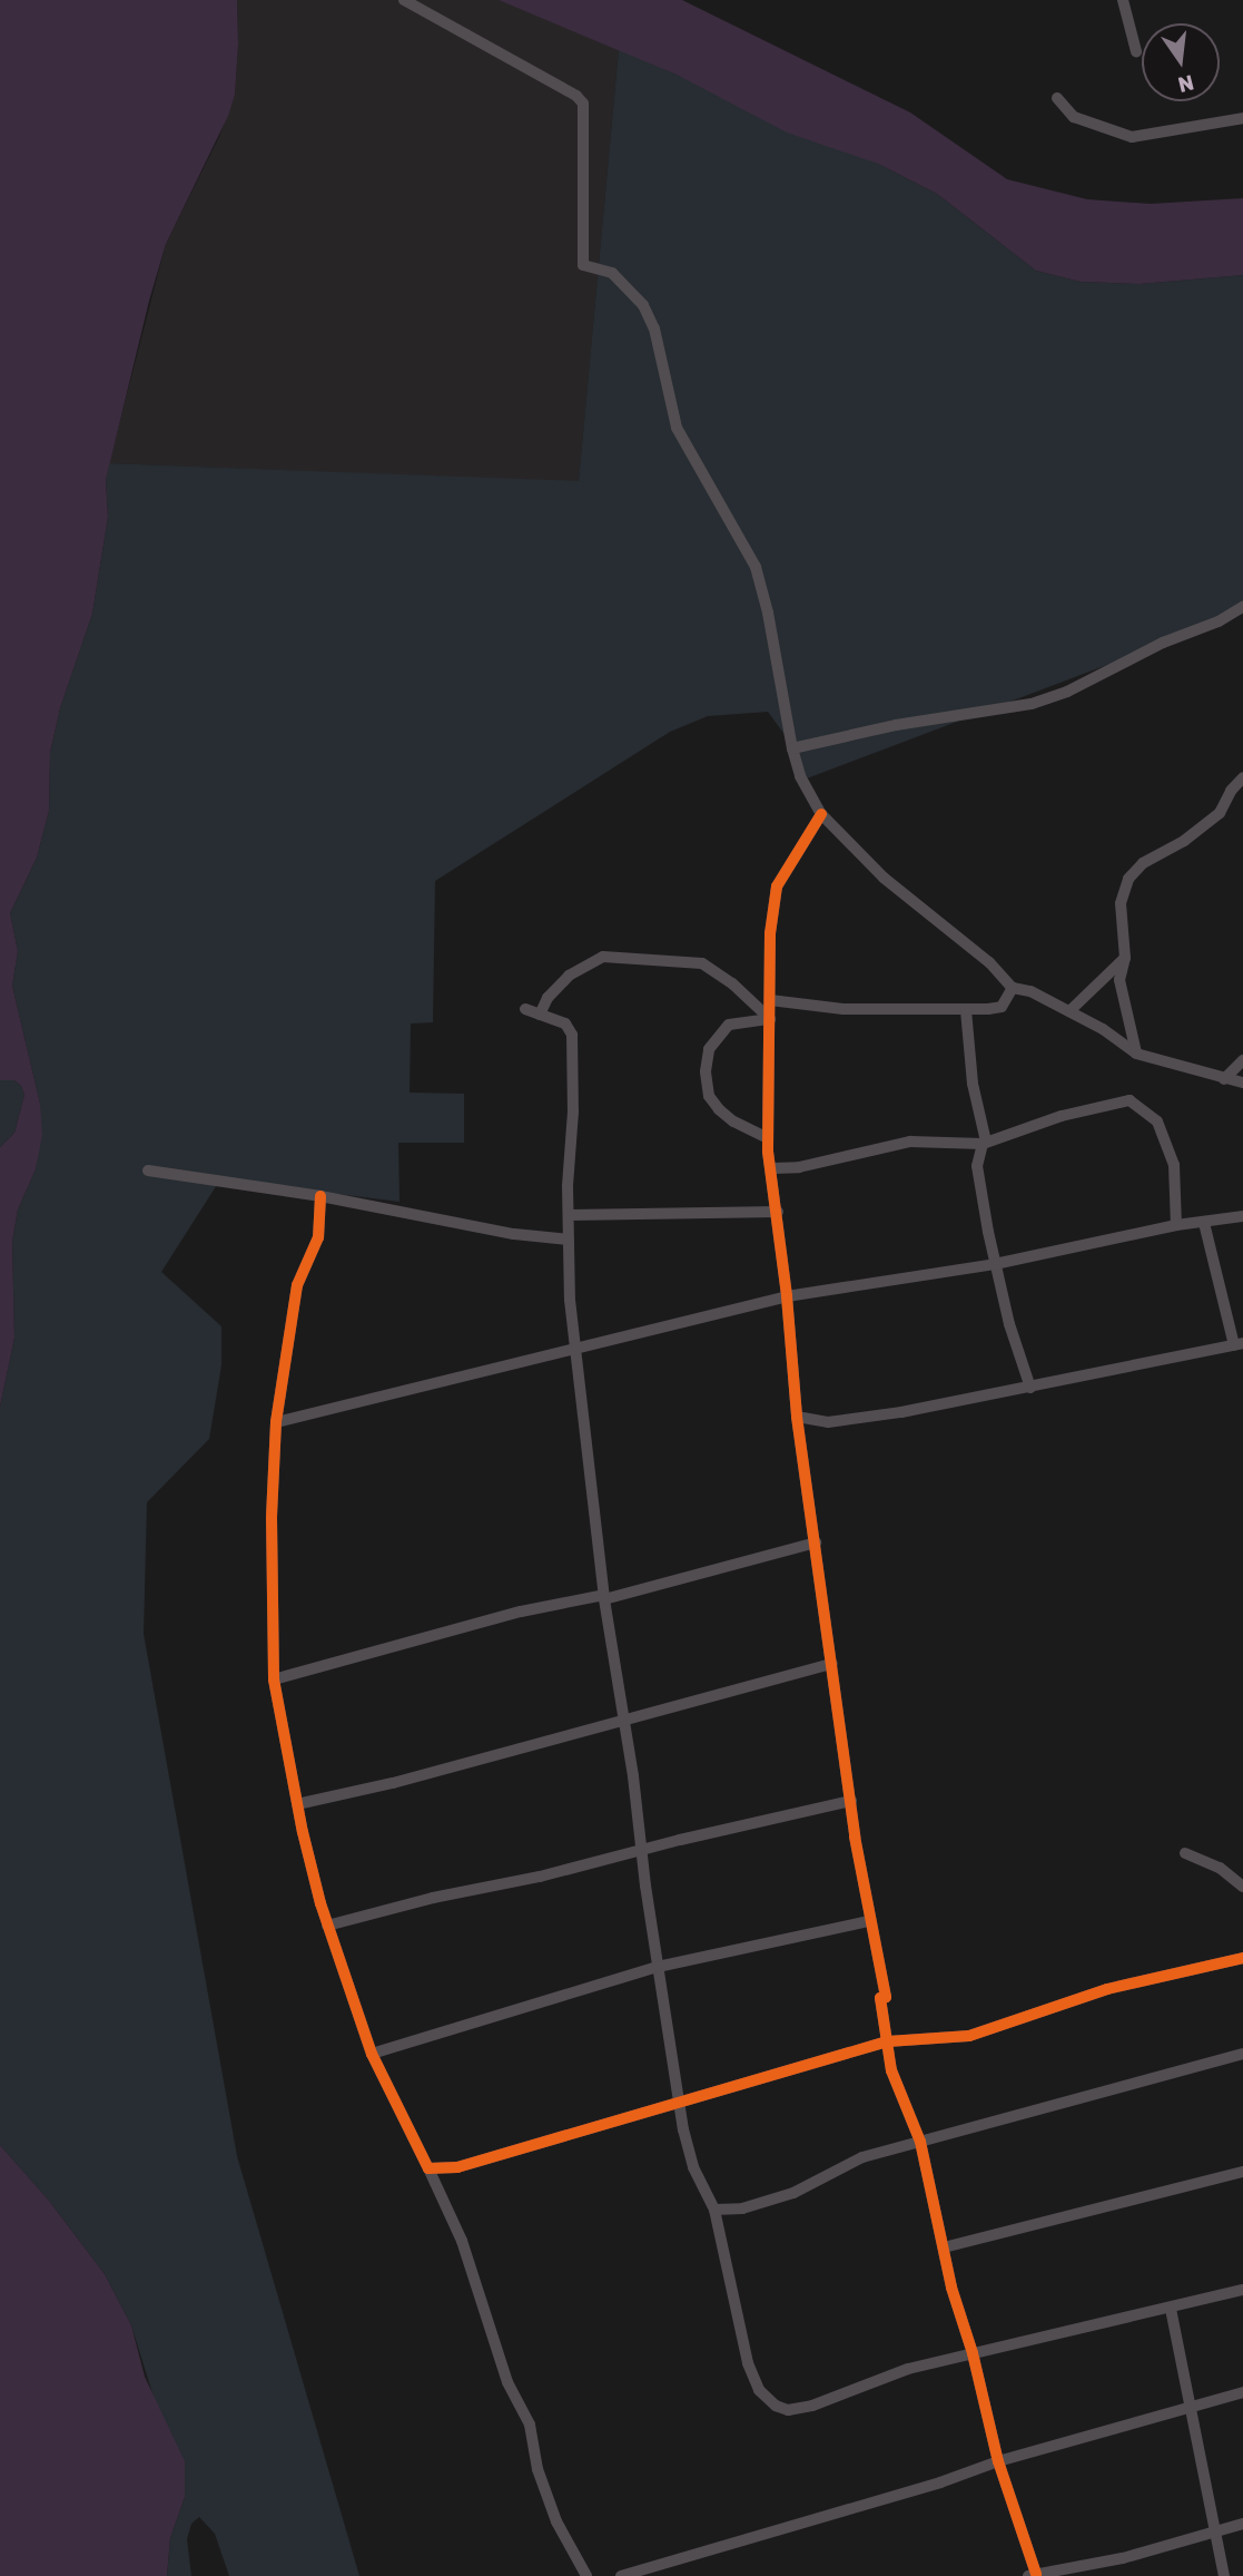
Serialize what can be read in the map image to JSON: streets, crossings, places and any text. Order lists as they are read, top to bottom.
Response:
{
  "north": "bottom"
}
